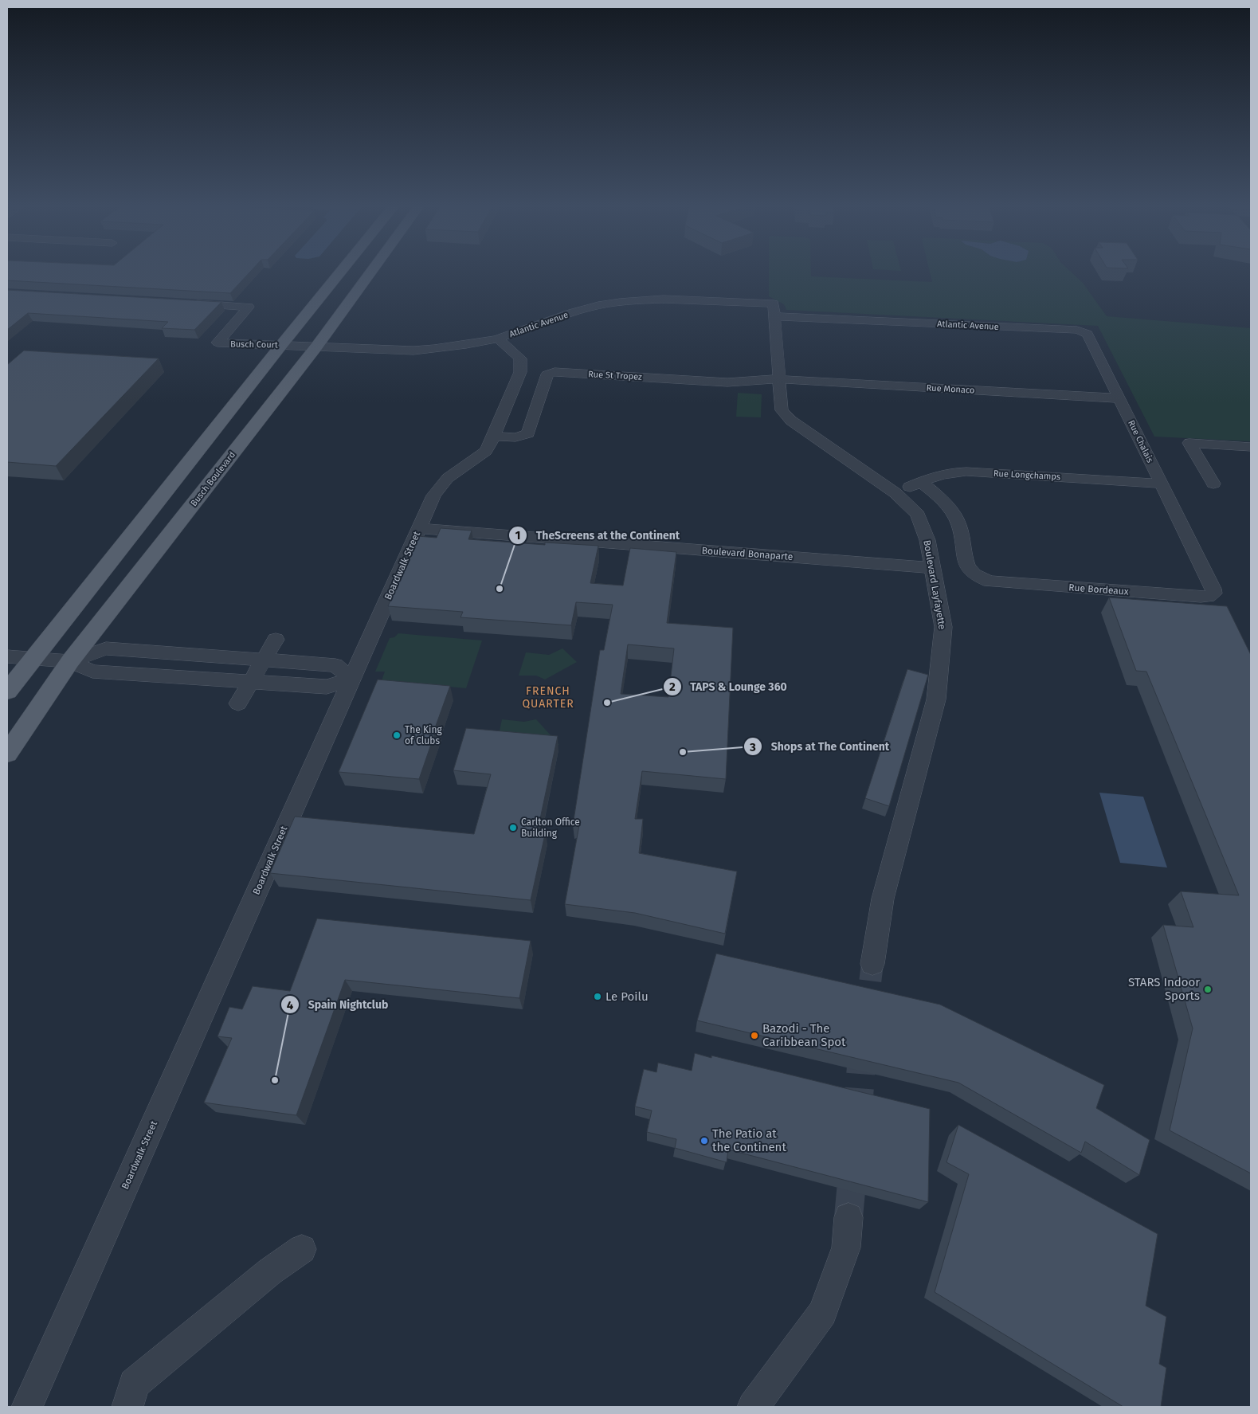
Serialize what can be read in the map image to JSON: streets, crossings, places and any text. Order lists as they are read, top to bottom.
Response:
{
  "streets": {
    "main road": ["Busch Boulevard"],
    "street": [
      "Atlantic Avenue",
      "Busch Court",
      "Rue St Tropez",
      "Rue Monaco",
      "Rue Chalais",
      "Rue Longchamps",
      "Boulevard Bonaparte",
      "Boardwalk Street",
      "Boulevard Layfayette",
      "Rue Bordeaux"
    ]
  },
  "crossings": [
    ["Atlantic Avenue", "Busch Court"],
    ["Atlantic Avenue", "Rue Monaco"],
    ["Atlantic Avenue", "Rue Chalais"],
    ["Atlantic Avenue", "Busch Boulevard"],
    ["Atlantic Avenue", "Boardwalk Street"],
    ["Atlantic Avenue", "Boulevard Layfayette"],
    ["Busch Court", "Busch Boulevard"],
    ["Rue St Tropez", "Rue Monaco"],
    ["Rue St Tropez", "Boardwalk Street"],
    ["Rue St Tropez", "Boulevard Layfayette"],
    ["Rue Monaco", "Rue Chalais"],
    ["Rue Monaco", "Boulevard Layfayette"],
    ["Rue Chalais", "Rue Longchamps"],
    ["Rue Chalais", "Rue Bordeaux"],
    ["Rue Longchamps", "Boulevard Layfayette"],
    ["Rue Longchamps", "Rue Bordeaux"],
    ["Boulevard Bonaparte", "Boardwalk Street"],
    ["Boulevard Bonaparte", "Boulevard Layfayette"]
  ],
  "districts": ["FRENCH QUARTER"],
  "places": [
    "TheScreens at the Continent",
    "TAPS & Lounge 360",
    "The King of Clubs",
    "Shops at The Continent",
    "Carlton Office Building",
    "STARS Indoor Sports",
    "Le Poilu",
    "Bazodi - The Caribbean Spot",
    "Spain Nightclub",
    "The Patio at the Continent"
  ]
}
